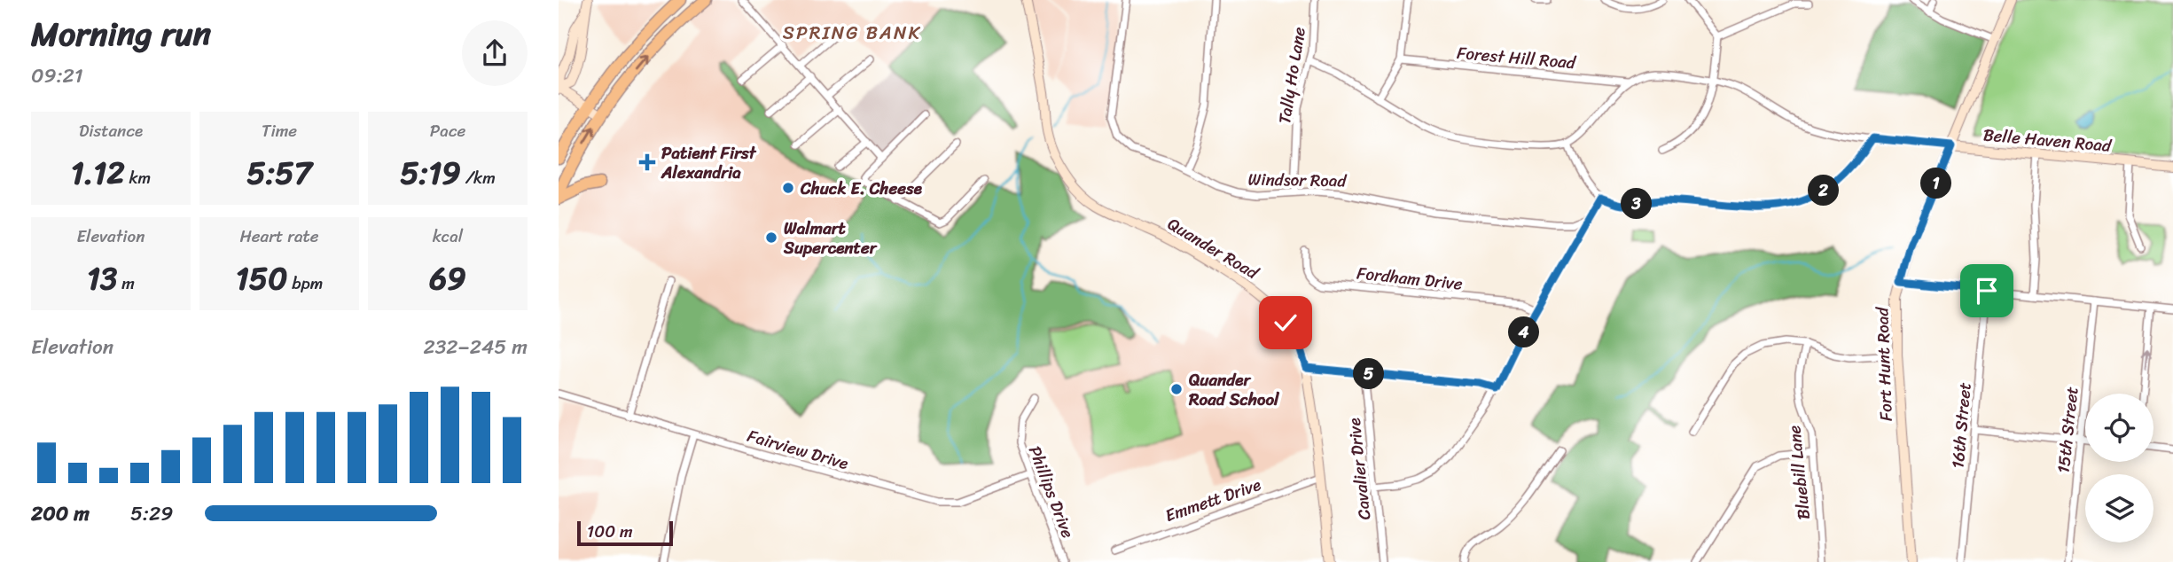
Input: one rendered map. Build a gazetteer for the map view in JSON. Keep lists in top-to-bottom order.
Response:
{
  "streets": {
    "street": [
      "Forest Hill Road",
      "Tally Ho Lane",
      "Belle Haven Road",
      "Windsor Road",
      "Quander Road",
      "Fordham Drive",
      "Fort Hunt Road",
      "16th Street",
      "15th Street",
      "Fairview Drive",
      "Cavalier Drive",
      "Bluebill Lane",
      "Phillips Drive",
      "Emmett Drive"
    ]
  },
  "crossings": [
    ["Forest Hill Road", "Belle Haven Road"],
    ["Tally Ho Lane", "Windsor Road"],
    ["Belle Haven Road", "Fort Hunt Road"],
    ["Quander Road", "Emmett Drive"],
    ["Fairview Drive", "Phillips Drive"]
  ],
  "districts": ["SPRING BANK"],
  "places": {
    "health": ["Patient First Alexandria"],
    "other": ["Chuck E. Cheese", "Walmart Supercenter", "Quander Road School"]
  },
  "scale_bar": "100 m",
  "page": {
    "heading": ["Morning run", "09:21"],
    "stats": [
      ["Distance", "1.12 km"],
      ["Time", "5:57"],
      ["Pace", "5:19 /km"],
      ["Elevation", "13 m"],
      ["Heart rate", "150 bpm"],
      ["kcal", "69"]
    ],
    "pins": [
      "1",
      "2",
      "3",
      "4",
      "5"
    ],
    "chart": ["Elevation", "232–245 m"],
    "list": [
      {
        "name": "200 m",
        "note": "5:29"
      }
    ],
    "scale": "100 m"
  }
}
